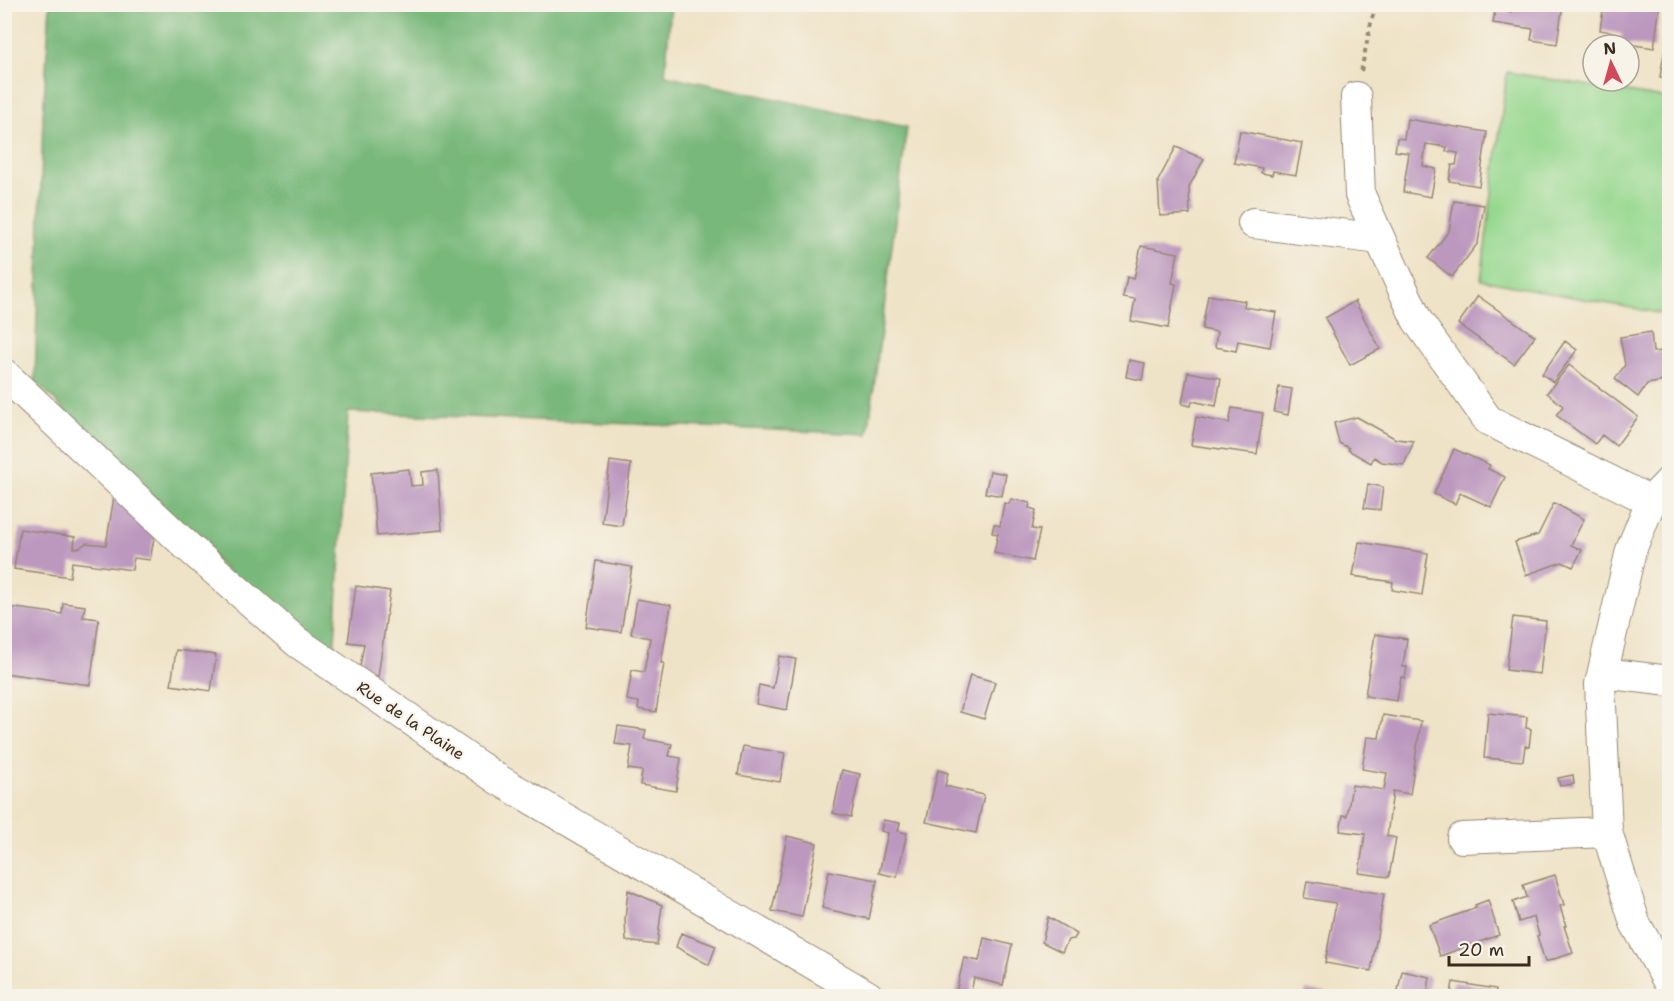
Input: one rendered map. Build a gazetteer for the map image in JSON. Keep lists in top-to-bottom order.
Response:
{
  "streets": {
    "street": ["Rue de la Plaine"]
  },
  "scale_bar": "20 m",
  "north": "top"
}
